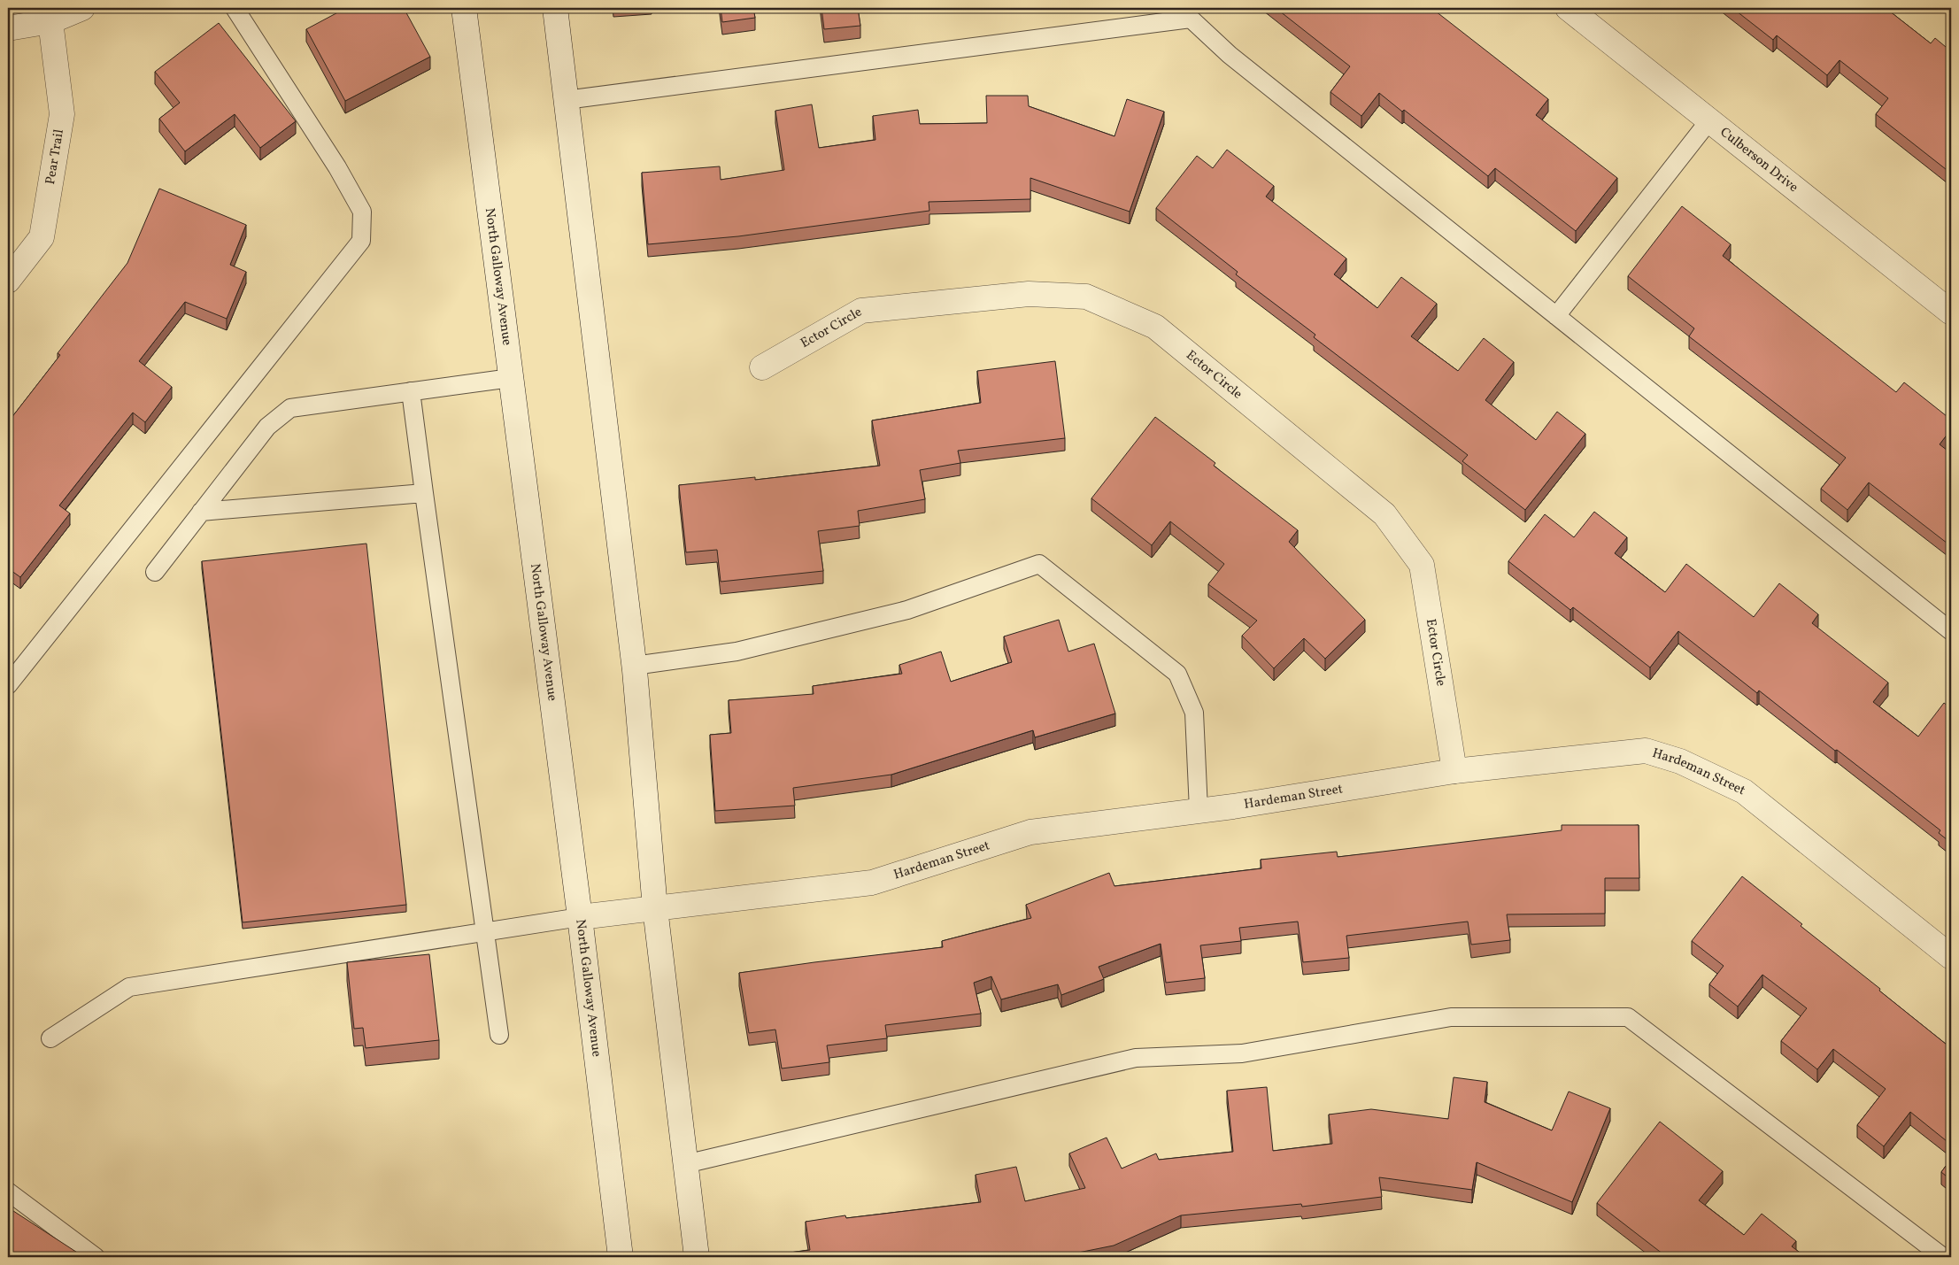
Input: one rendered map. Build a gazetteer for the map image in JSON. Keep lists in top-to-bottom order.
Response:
{
  "streets": {
    "street": [
      "Pear Trail",
      "Culberson Drive",
      "North Galloway Avenue",
      "Ector Circle",
      "Hardeman Street"
    ]
  },
  "crossings": [
    ["North Galloway Avenue", "Hardeman Street"],
    ["Ector Circle", "Hardeman Street"]
  ]
}
